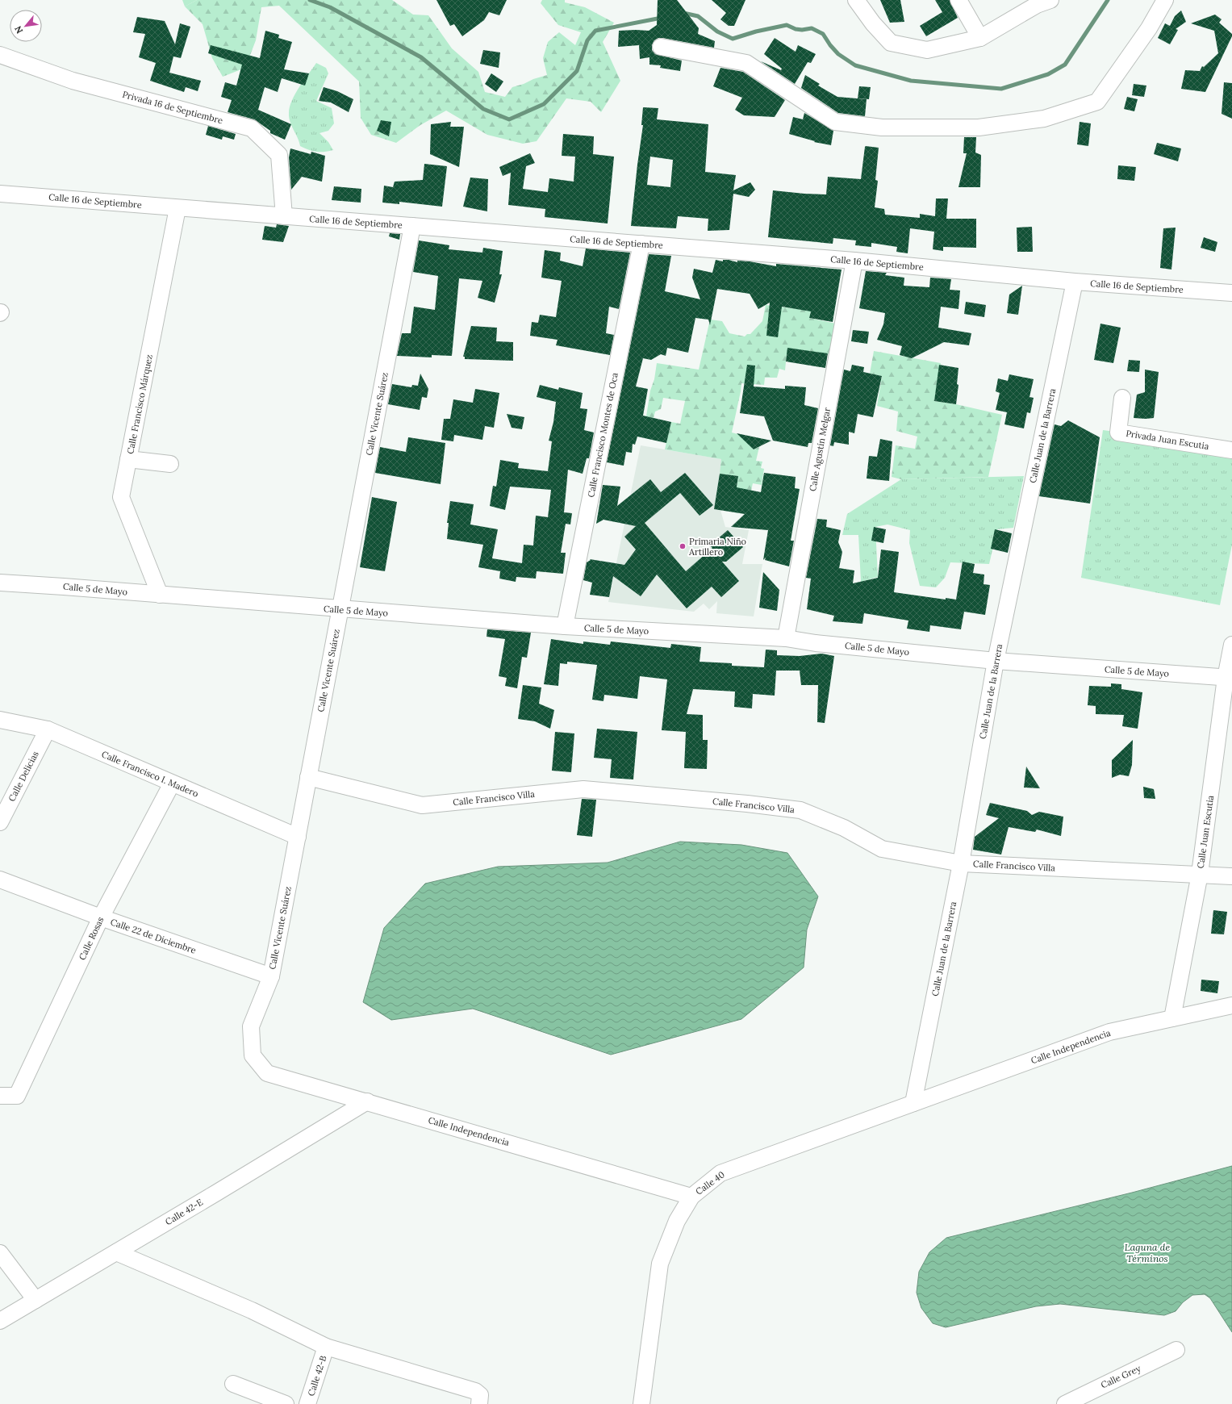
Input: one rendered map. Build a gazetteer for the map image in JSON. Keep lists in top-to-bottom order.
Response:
{
  "streets": {
    "street": [
      "Privada 16 de Septiembre",
      "Calle 16 de Septiembre",
      "Calle Francisco Márquez",
      "Calle Vicente Suárez",
      "Calle Francisco Montes de Oca",
      "Calle Juan de la Barrera",
      "Privada Juan Escutia",
      "Calle Agustín Melgar",
      "Calle 5 de Mayo",
      "Calle Francisco I. Madero",
      "Calle Delicias",
      "Calle Francisco Villa",
      "Calle Juan Escutia",
      "Calle 22 de Diciembre",
      "Calle Rosas",
      "Calle Independencia",
      "Calle 40",
      "Calle 42-E",
      "Calle 42-B",
      "Calle Grey"
    ]
  },
  "crossings": [
    ["Privada 16 de Septiembre", "Calle 16 de Septiembre"],
    ["Calle 16 de Septiembre", "Calle Francisco Márquez"],
    ["Calle 16 de Septiembre", "Calle Vicente Suárez"],
    ["Calle 16 de Septiembre", "Calle Francisco Montes de Oca"],
    ["Calle 16 de Septiembre", "Calle Juan de la Barrera"],
    ["Calle 16 de Septiembre", "Calle Agustín Melgar"],
    ["Calle Francisco Márquez", "Calle 5 de Mayo"],
    ["Calle Vicente Suárez", "Calle 5 de Mayo"],
    ["Calle Vicente Suárez", "Calle Francisco I. Madero"],
    ["Calle Vicente Suárez", "Calle Francisco Villa"],
    ["Calle Vicente Suárez", "Calle 22 de Diciembre"],
    ["Calle Vicente Suárez", "Calle Independencia"],
    ["Calle Francisco Montes de Oca", "Calle 5 de Mayo"],
    ["Calle Juan de la Barrera", "Calle 5 de Mayo"],
    ["Calle Juan de la Barrera", "Calle Francisco Villa"],
    ["Calle Juan de la Barrera", "Calle Independencia"],
    ["Calle Juan de la Barrera", "Calle 40"],
    ["Calle Agustín Melgar", "Calle 5 de Mayo"],
    ["Calle 5 de Mayo", "Calle Juan Escutia"],
    ["Calle Francisco I. Madero", "Calle Delicias"],
    ["Calle Francisco I. Madero", "Calle Rosas"],
    ["Calle Francisco Villa", "Calle Juan Escutia"],
    ["Calle Juan Escutia", "Calle Independencia"],
    ["Calle 22 de Diciembre", "Calle Rosas"],
    ["Calle Independencia", "Calle 40"],
    ["Calle Independencia", "Calle 42-E"]
  ],
  "water": ["Laguna de Términos"],
  "places": ["Primaria Niño Artillero"],
  "north": "bottom left"
}
